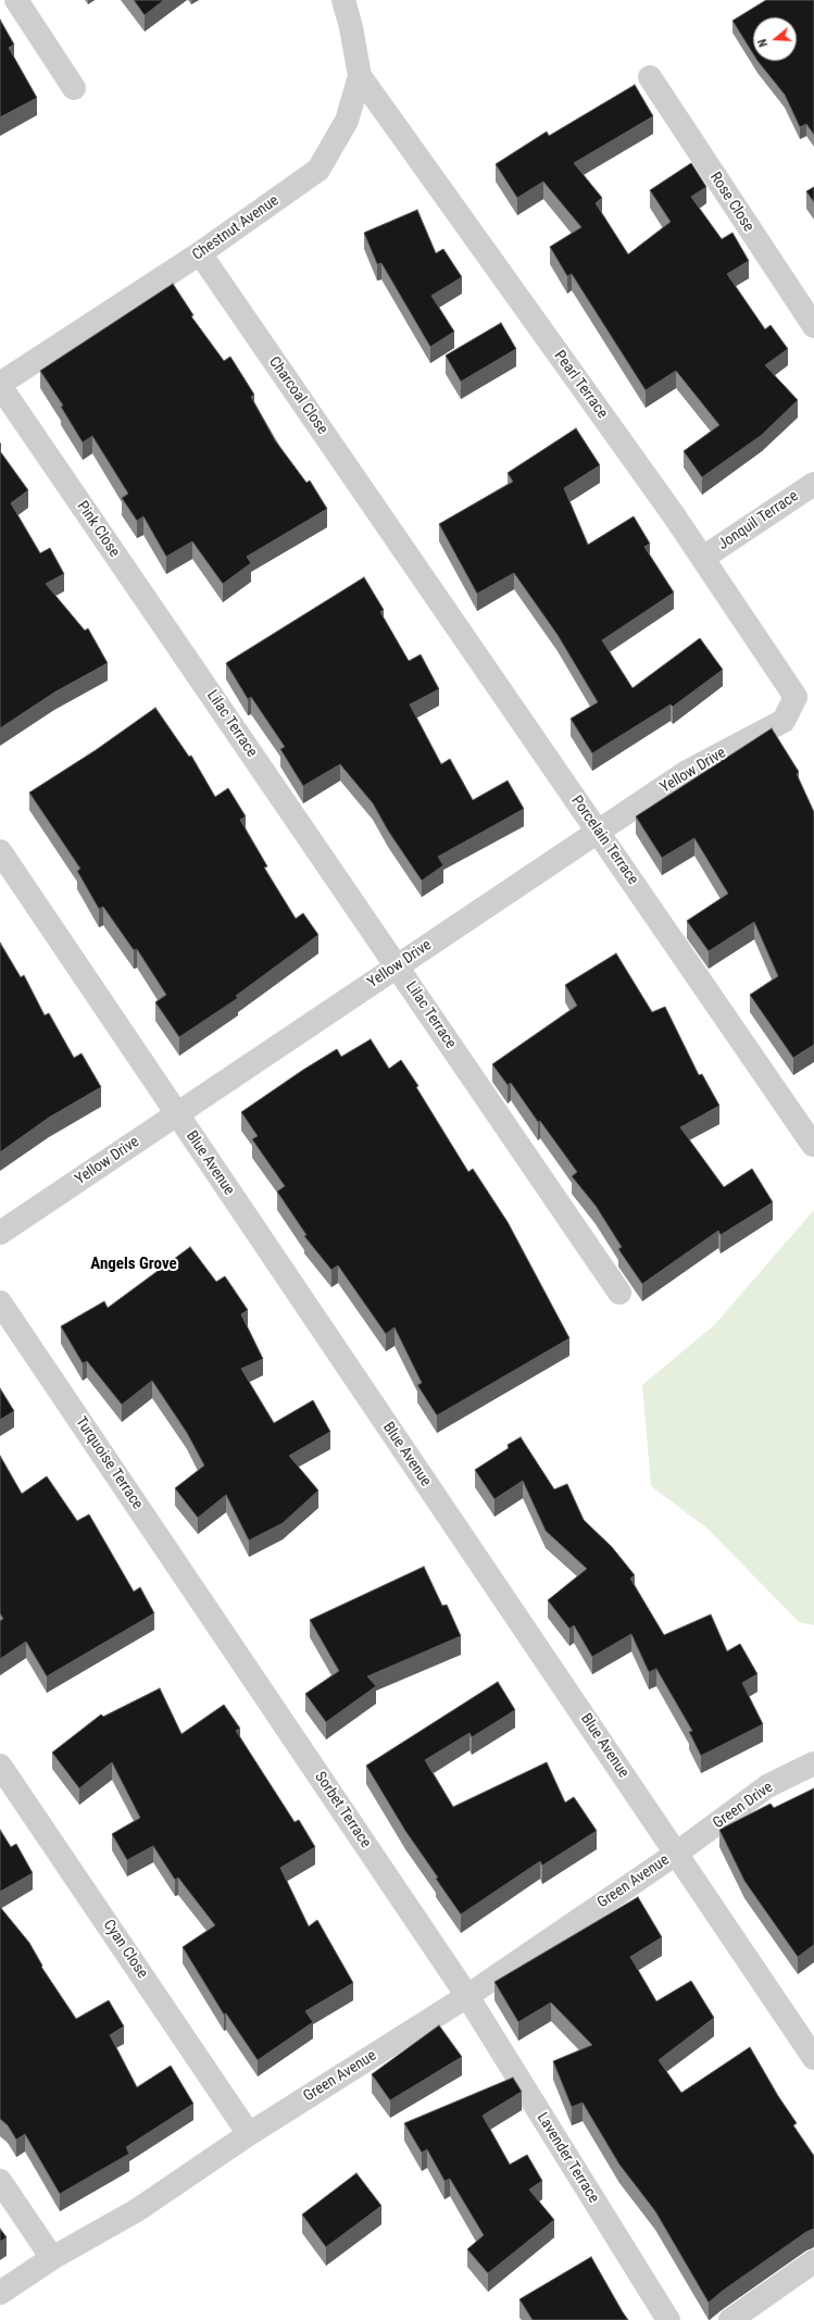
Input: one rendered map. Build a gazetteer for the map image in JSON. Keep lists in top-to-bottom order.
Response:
{
  "streets": {
    "street": [
      "Rose Close",
      "Chestnut Avenue",
      "Pearl Terrace",
      "Charcoal Close",
      "Jonquil Terrace",
      "Pink Close",
      "Lilac Terrace",
      "Yellow Drive",
      "Porcelain Terrace",
      "Blue Avenue",
      "Turquoise Terrace",
      "Green Drive",
      "Sorbet Terrace",
      "Green Avenue",
      "Cyan Close",
      "Lavender Terrace"
    ]
  },
  "crossings": [
    ["Chestnut Avenue", "Pearl Terrace"],
    ["Chestnut Avenue", "Charcoal Close"],
    ["Chestnut Avenue", "Pink Close"],
    ["Pearl Terrace", "Jonquil Terrace"],
    ["Pearl Terrace", "Yellow Drive"],
    ["Charcoal Close", "Porcelain Terrace"],
    ["Pink Close", "Lilac Terrace"],
    ["Lilac Terrace", "Yellow Drive"],
    ["Yellow Drive", "Porcelain Terrace"],
    ["Yellow Drive", "Blue Avenue"],
    ["Blue Avenue", "Green Drive"],
    ["Blue Avenue", "Green Avenue"],
    ["Turquoise Terrace", "Sorbet Terrace"],
    ["Green Drive", "Green Avenue"],
    ["Sorbet Terrace", "Green Avenue"],
    ["Sorbet Terrace", "Lavender Terrace"],
    ["Green Avenue", "Cyan Close"],
    ["Green Avenue", "Lavender Terrace"]
  ],
  "districts": ["Angels Grove"],
  "north": "left"
}
